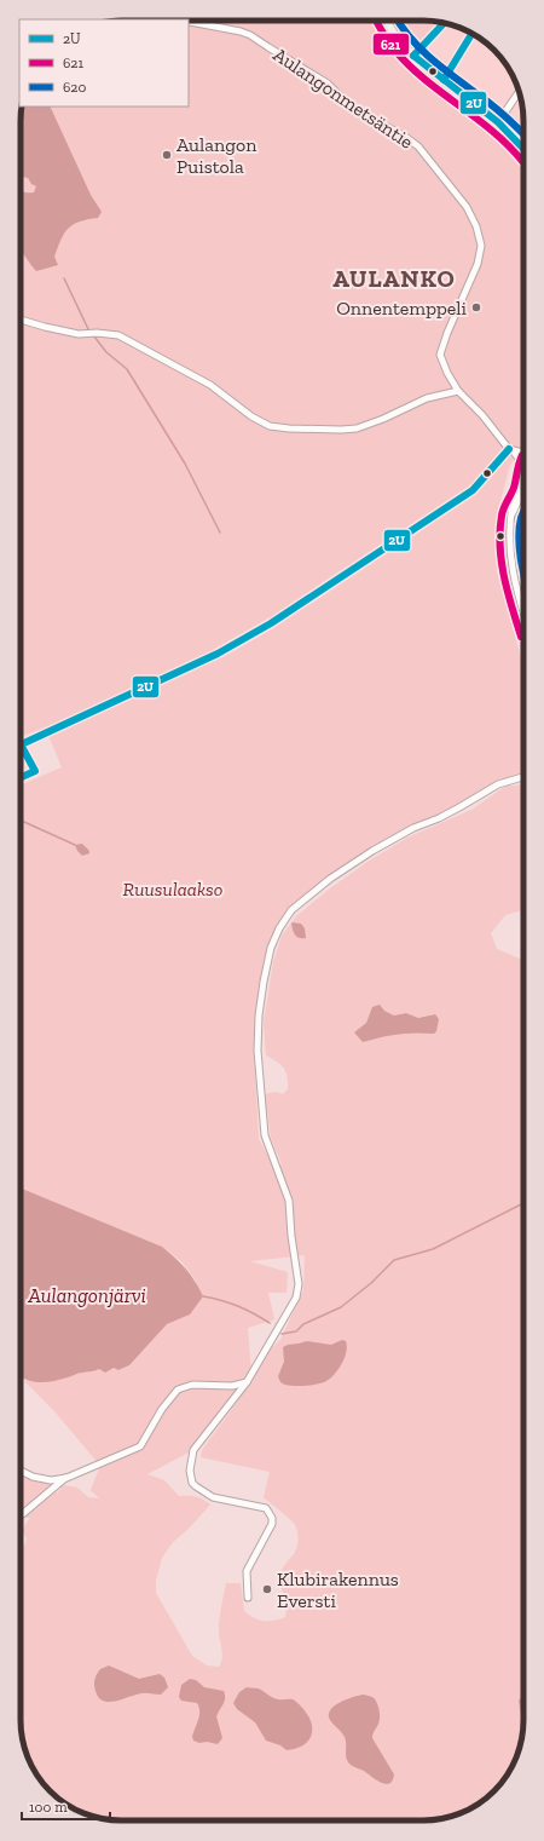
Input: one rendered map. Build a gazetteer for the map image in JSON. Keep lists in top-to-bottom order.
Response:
{
  "streets": {
    "street": ["Aulangonmetsäntie"]
  },
  "districts": ["AULANKO"],
  "water": ["Aulangonjärvi"],
  "parks": ["Ruusulaakso"],
  "places": ["Aulangon Puistola", "Onnentemppeli", "Klubirakennus Eversti"],
  "lines": ["transit line 621", "transit line 620", "transit line 2U"],
  "legend": ["2U", "621", "620"],
  "scale_bar": "100 m"
}
